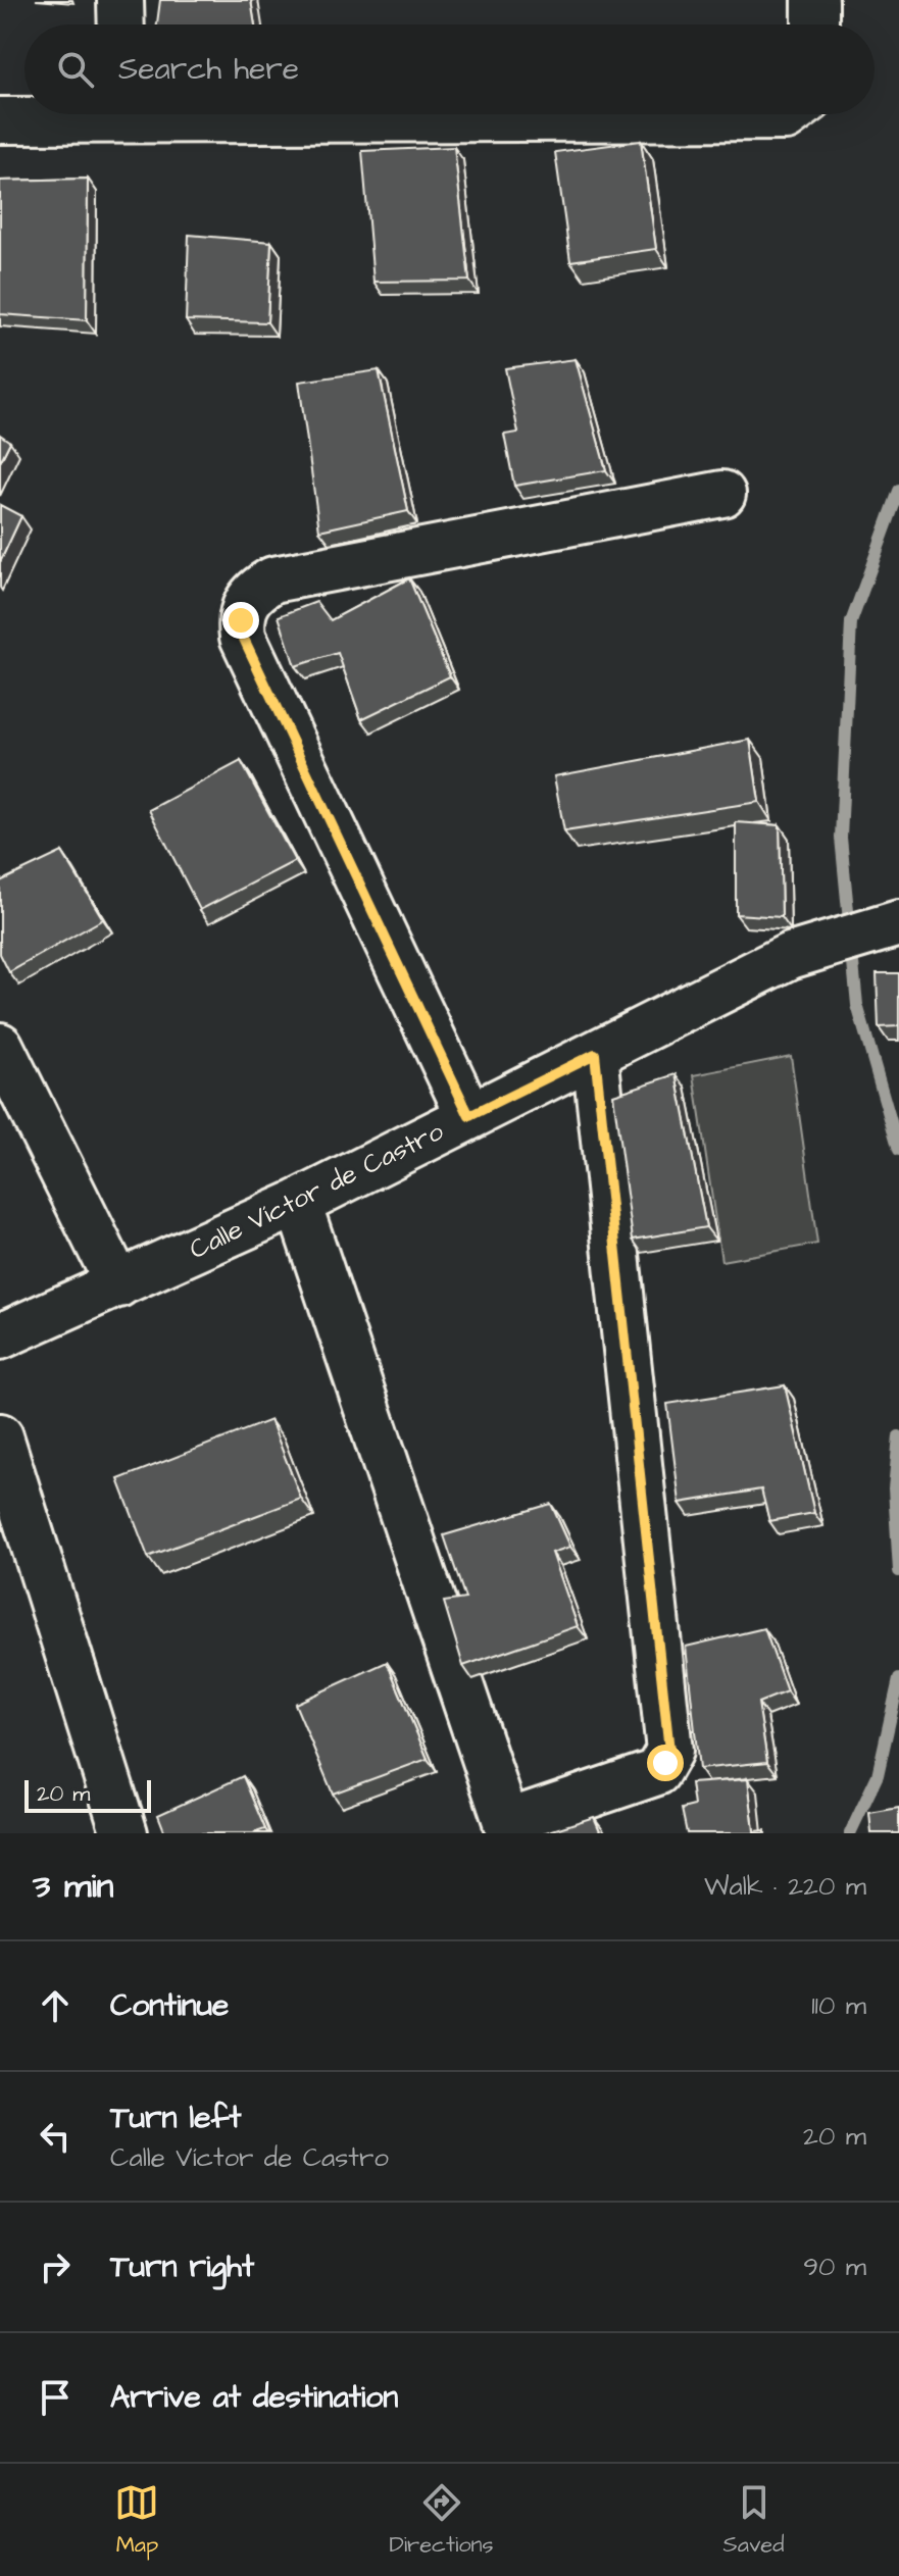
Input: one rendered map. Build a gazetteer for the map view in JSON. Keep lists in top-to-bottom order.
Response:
{
  "streets": {
    "street": ["Calle Víctor de Castro"]
  },
  "scale_bar": "20 m",
  "page": {
    "search": "Search here",
    "scale": "20 m",
    "heading": ["3 min", "Walk · 220 m"],
    "list": [
      ["Continue", "110 m"],
      ["Turn left", "Calle Víctor de Castro", "20 m"],
      ["Turn right", "90 m"],
      "Arrive at destination"
    ],
    "nav": ["Map", "Directions", "Saved"]
  }
}
